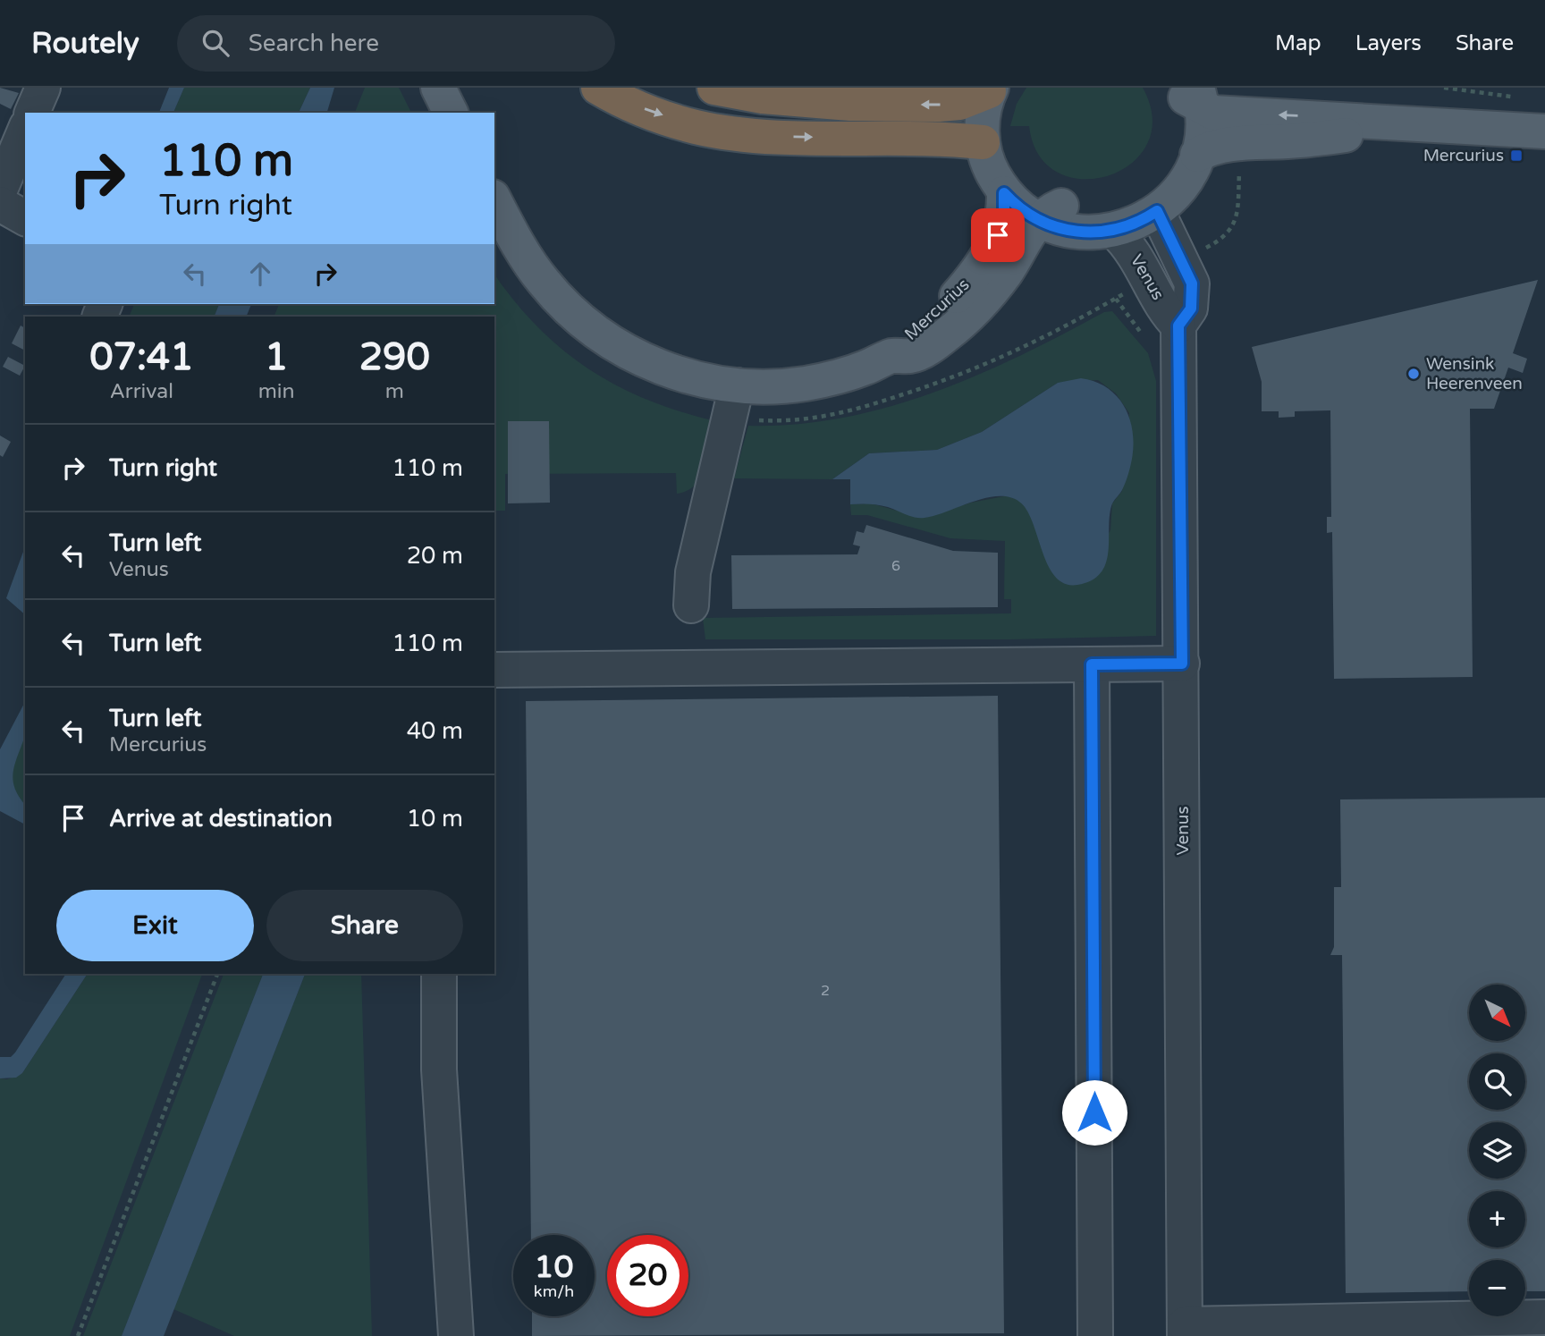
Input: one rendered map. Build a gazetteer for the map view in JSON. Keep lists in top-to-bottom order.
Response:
{
  "streets": {
    "main road": ["Mercurius"],
    "street": ["Venus"]
  },
  "places": {
    "transit": ["Mercurius"],
    "other": ["Wensink Heerenveen"]
  },
  "house_numbers": ["6", "2"],
  "north": "bottom right",
  "page": {
    "header": "Routely",
    "search": "Search here",
    "nav": ["Map", "Layers", "Share"],
    "turn": ["110 m", "Turn right"],
    "eta": [
      "07:41",
      "Arrival",
      "1",
      "min",
      "290",
      "m"
    ],
    "list": [
      {
        "name": "Turn right",
        "value": "110 m"
      },
      {
        "name": "Turn left",
        "note": "Venus",
        "value": "20 m"
      },
      {
        "name": "Turn left",
        "value": "110 m"
      },
      {
        "name": "Turn left",
        "note": "Mercurius",
        "value": "40 m"
      },
      {
        "name": "Arrive at destination",
        "value": "10 m"
      }
    ],
    "buttons": ["Exit", "Share"],
    "map_buttons": ["+", "−"],
    "speed": "10 km/h",
    "limit": "20"
  }
}
